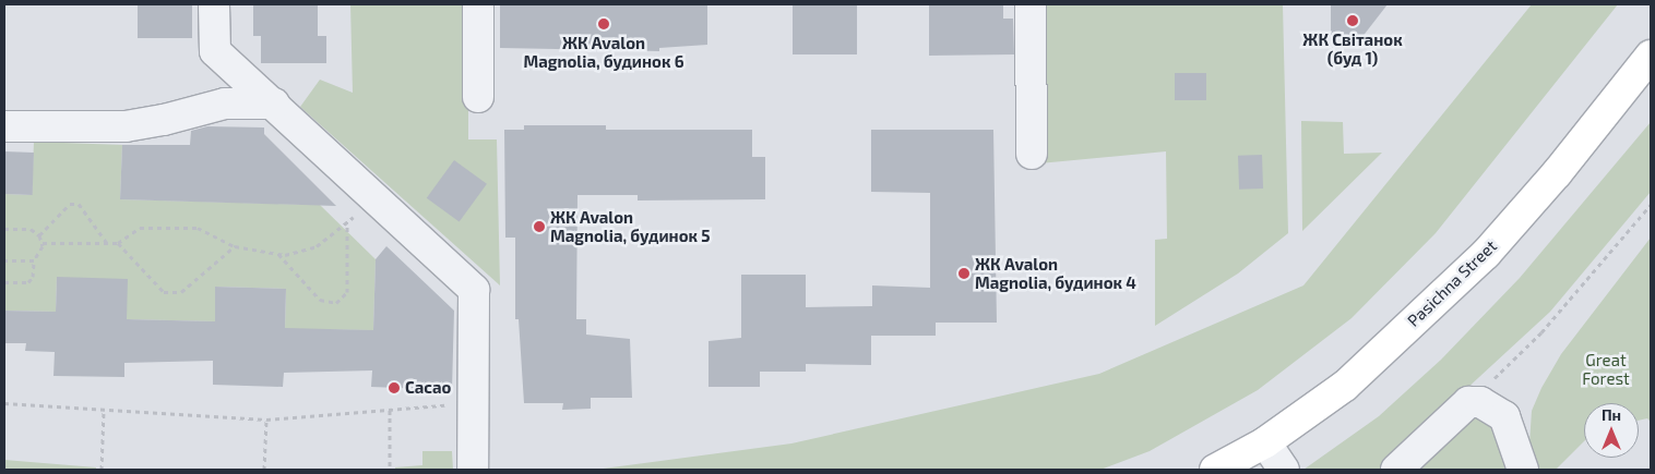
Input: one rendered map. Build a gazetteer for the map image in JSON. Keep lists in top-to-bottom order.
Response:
{
  "streets": {
    "main road": ["Pasichna Street"]
  },
  "parks": ["Great Forest"],
  "places": [
    "ЖК Світанок (буд 1)",
    "ЖК Avalon Magnolia, будинок 6",
    "ЖК Avalon Magnolia, будинок 5",
    "ЖК Avalon Magnolia, будинок 4",
    "Cacao"
  ],
  "north": "top"
}
